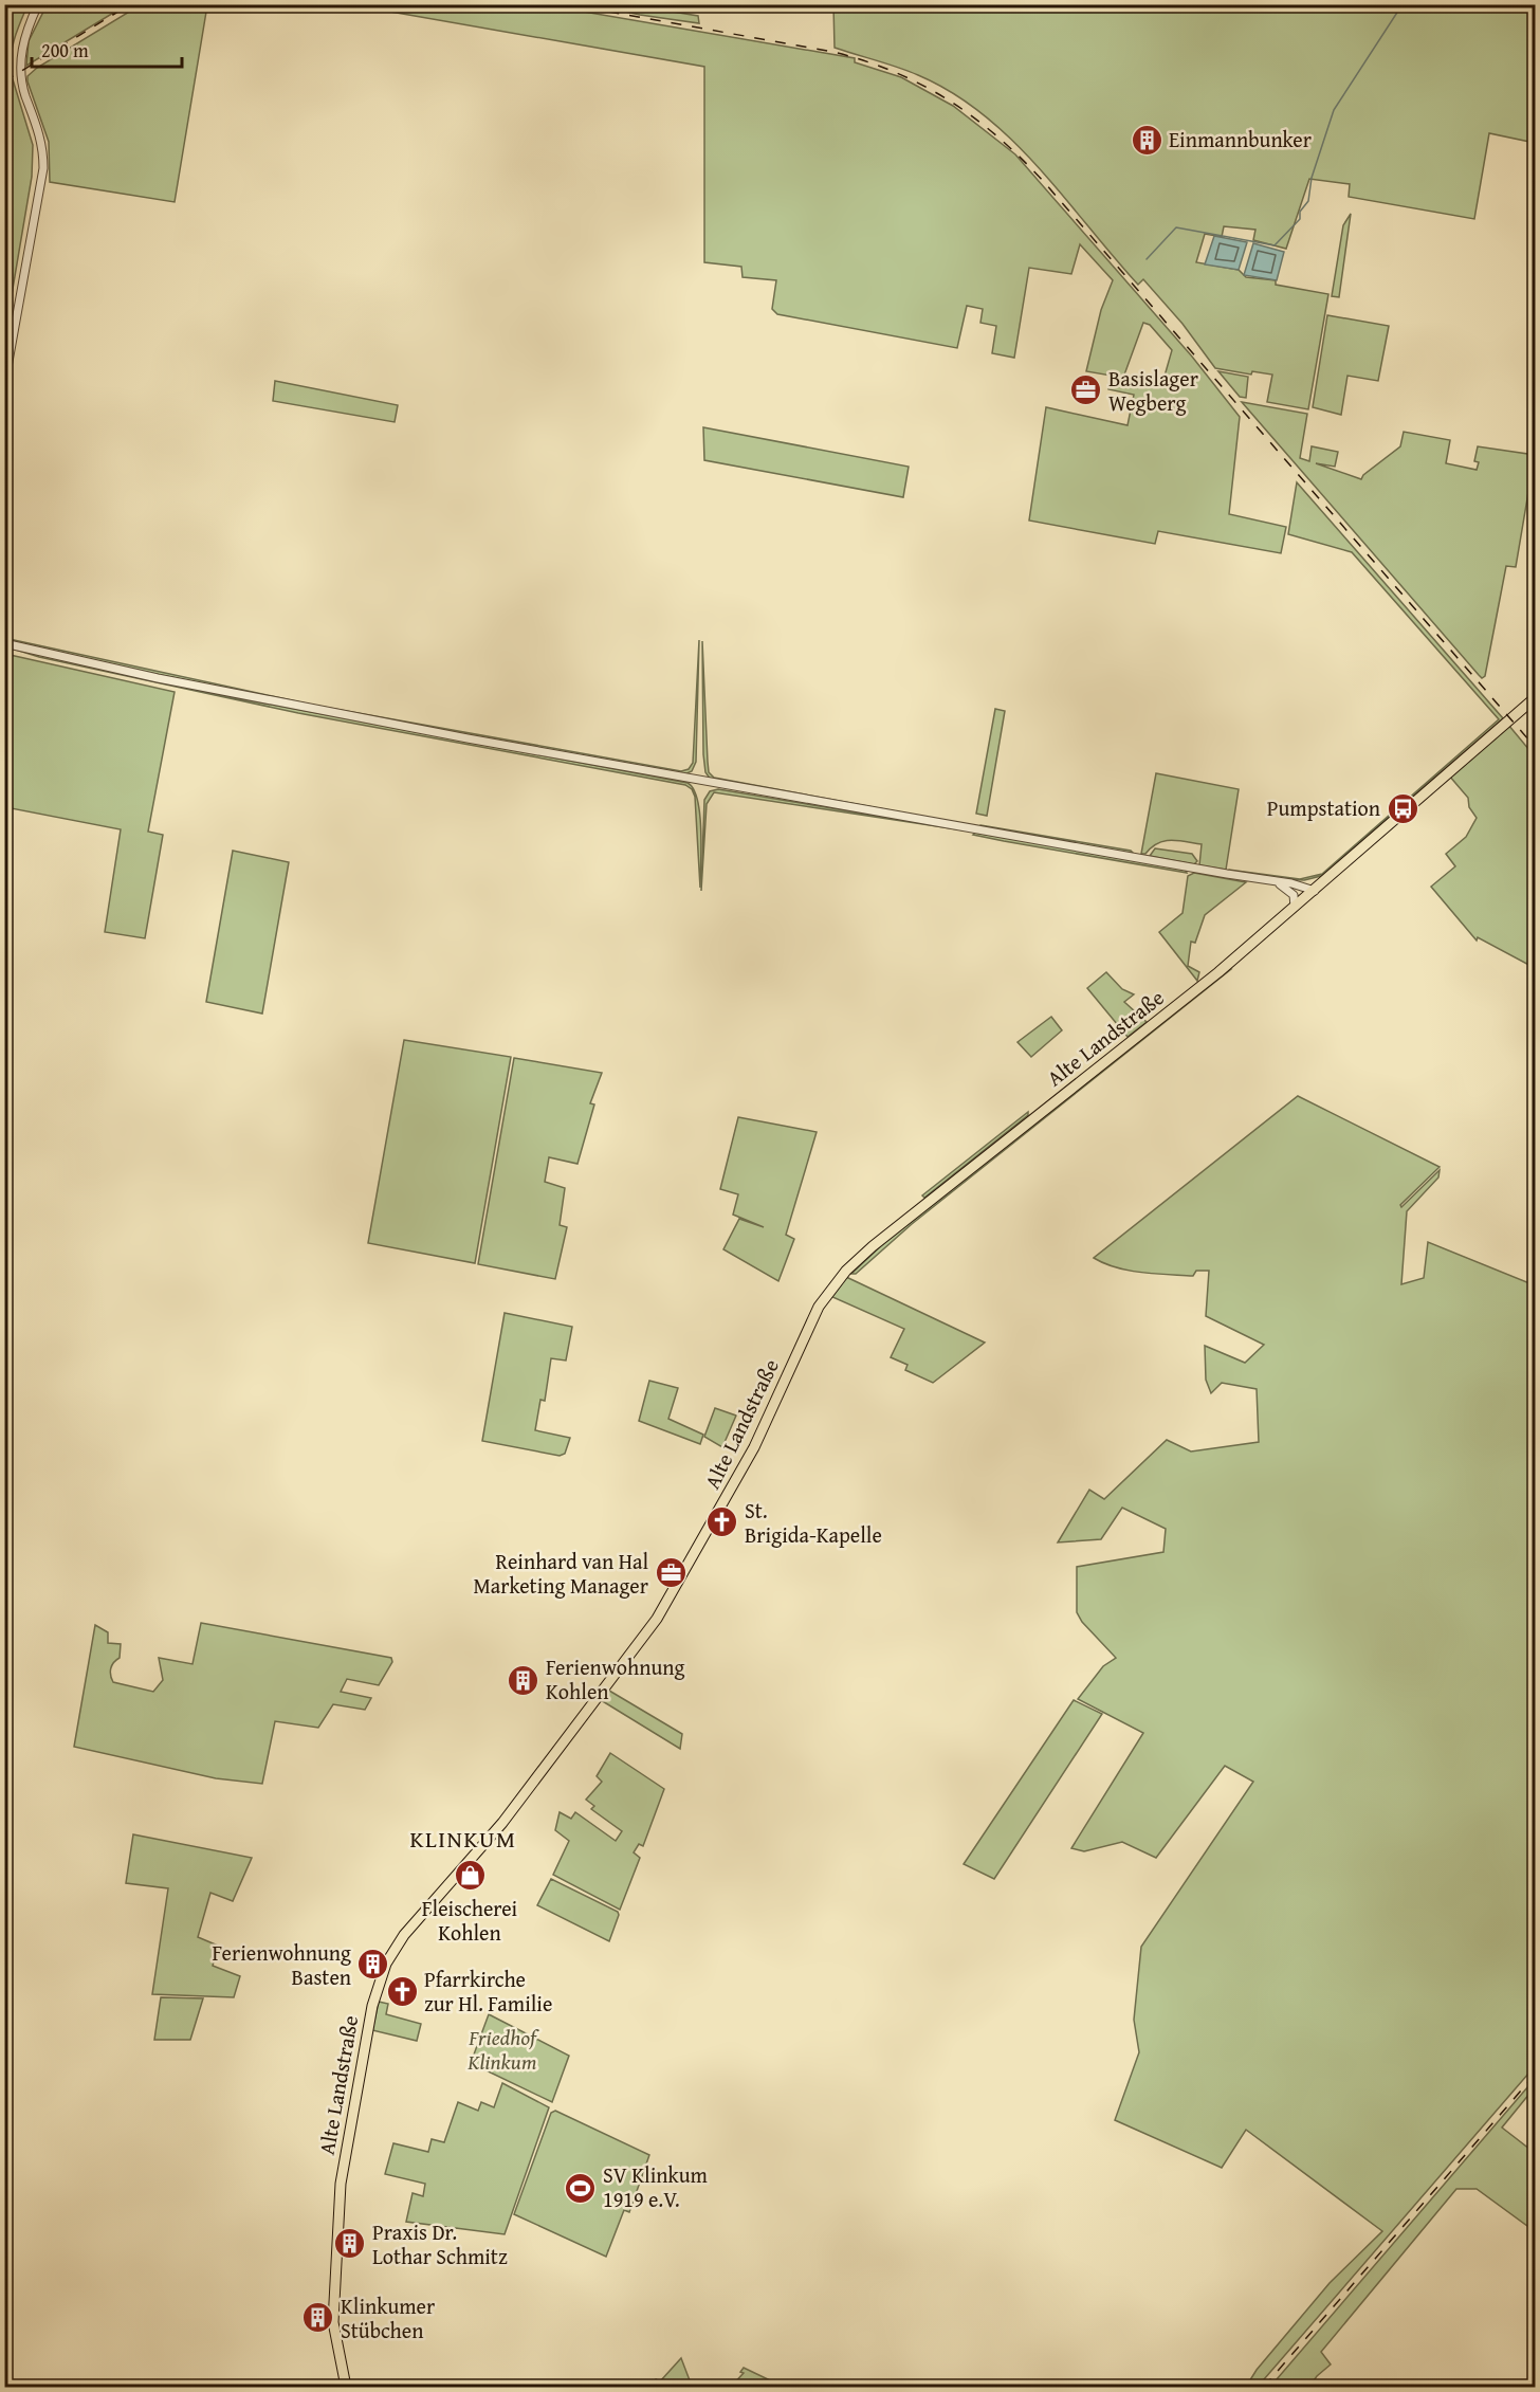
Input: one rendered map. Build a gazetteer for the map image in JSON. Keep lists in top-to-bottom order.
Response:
{
  "streets": {
    "main road": ["Alte Landstraße"]
  },
  "districts": ["KLINKUM"],
  "parks": ["Friedhof Klinkum"],
  "places": {
    "building": [
      "Einmannbunker",
      "Ferienwohnung Kohlen",
      "Ferienwohnung Basten",
      "Praxis Dr. Lothar Schmitz",
      "Klinkumer Stübchen"
    ],
    "office": ["Basislager Wegberg", "Reinhard van Hal Marketing Manager"],
    "bus stop": ["Pumpstation"],
    "church": ["St. Brigida-Kapelle", "Pfarrkirche zur Hl. Familie"],
    "shop": ["Fleischerei Kohlen"],
    "sports": ["SV Klinkum 1919 e.V."]
  },
  "scale_bar": "200 m"
}
